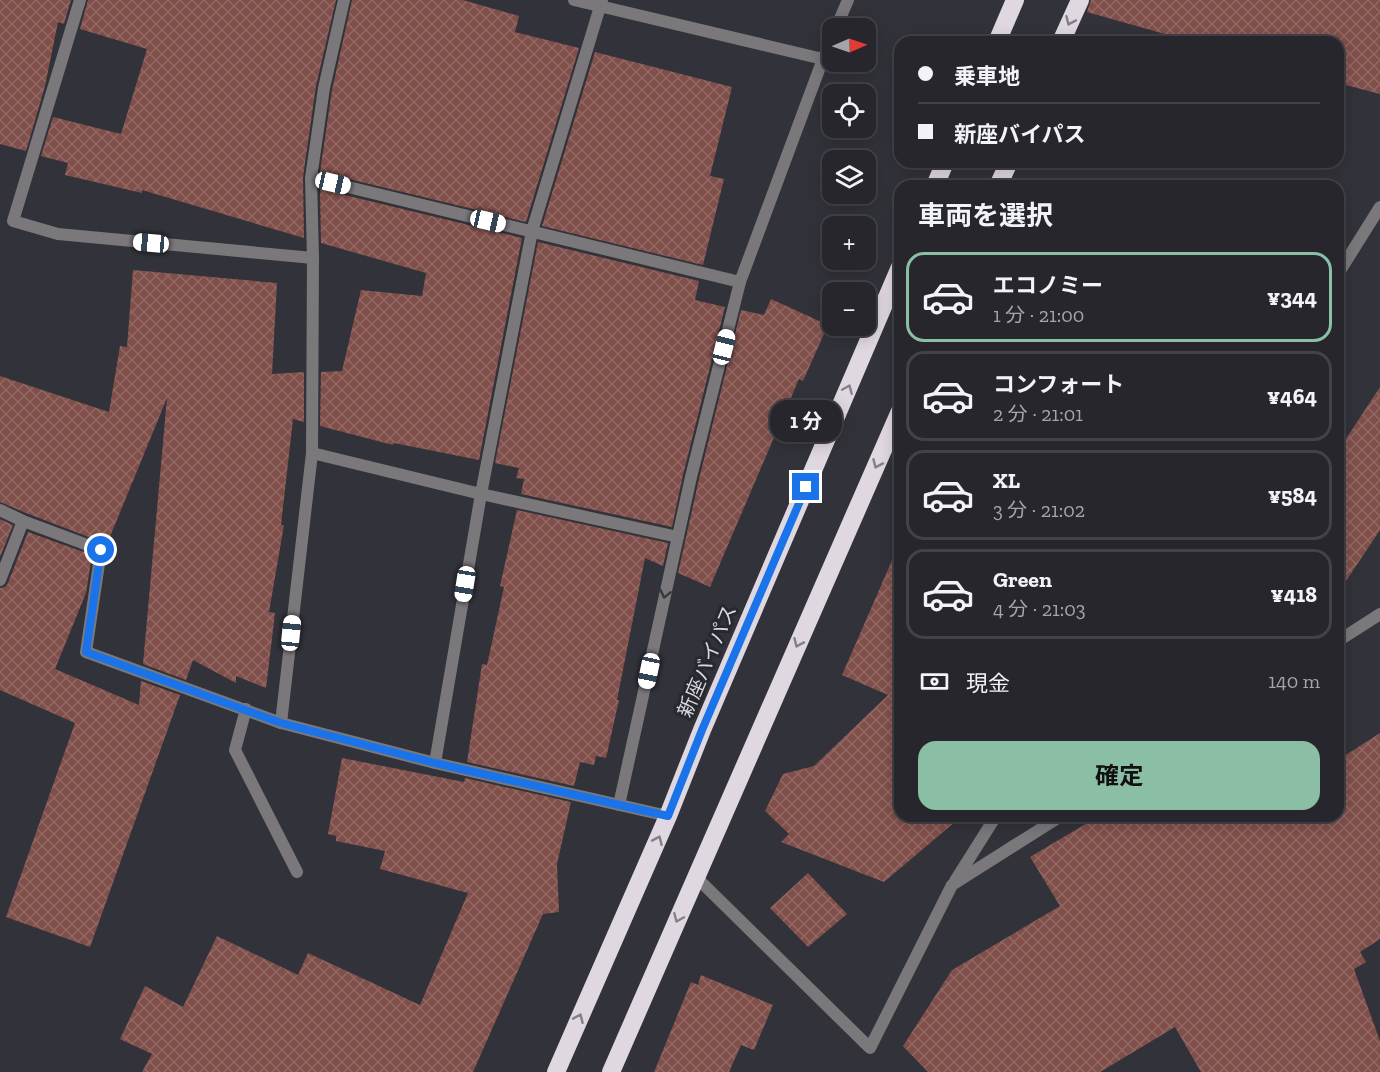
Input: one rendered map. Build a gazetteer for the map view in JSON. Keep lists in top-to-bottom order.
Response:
{
  "streets": {
    "highway": ["新座バイパス"]
  },
  "north": "right",
  "page": {
    "map_buttons": ["+", "−"],
    "banner": ["乗車地", "新座バイパス"],
    "heading": "車両を選択",
    "list": [
      {
        "name": "エコノミー",
        "note": "1 分 · 21:00",
        "value": "¥344"
      },
      {
        "name": "コンフォート",
        "note": "2 分 · 21:01",
        "value": "¥464"
      },
      {
        "name": "XL",
        "note": "3 分 · 21:02",
        "value": "¥584"
      },
      {
        "name": "Green",
        "note": "4 分 · 21:03",
        "value": "¥418"
      }
    ],
    "bubble": "1 分",
    "pay": ["現金", "140 m"],
    "buttons": "確定"
  }
}
